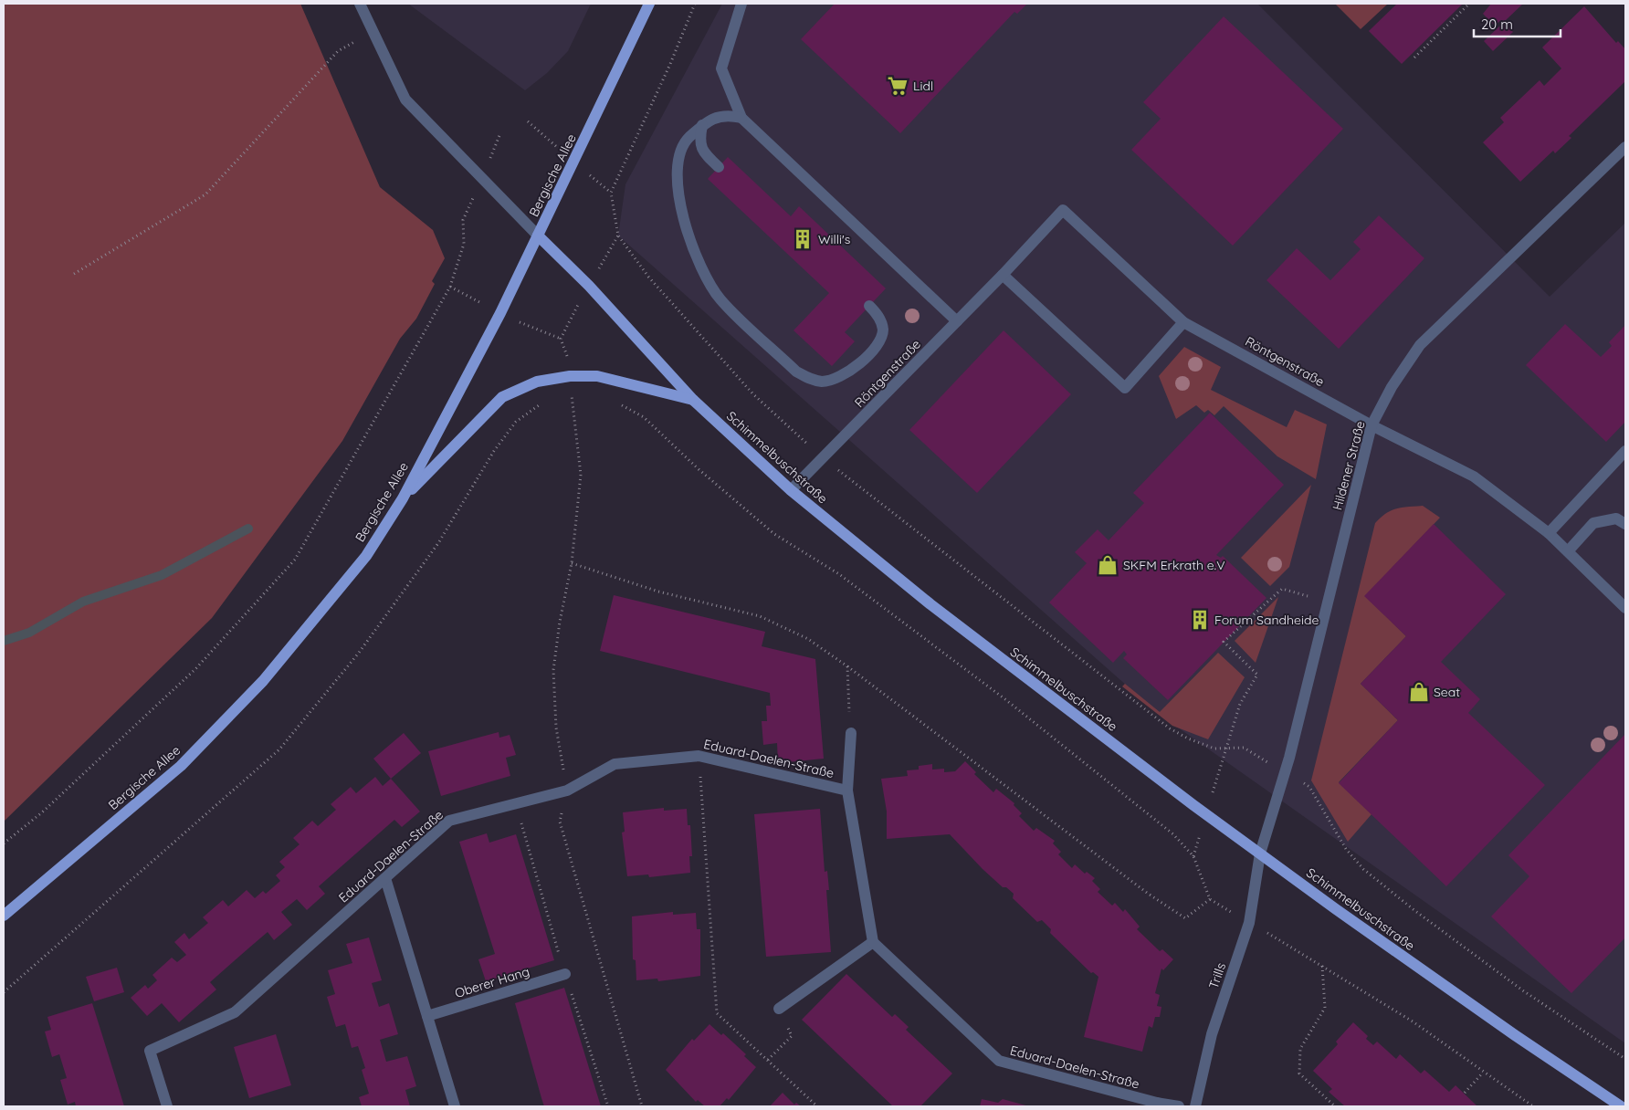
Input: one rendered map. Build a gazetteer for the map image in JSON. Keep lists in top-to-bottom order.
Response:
{
  "streets": {
    "main road": ["Bergische Allee", "Schimmelbuschstraße"],
    "street": [
      "Röntgenstraße",
      "Hildener Straße",
      "Eduard-Daelen-Straße",
      "Trills",
      "Oberer Hang"
    ]
  },
  "crossings": [
    ["Bergische Allee", "Schimmelbuschstraße"],
    ["Röntgenstraße", "Schimmelbuschstraße"],
    ["Röntgenstraße", "Hildener Straße"],
    ["Schimmelbuschstraße", "Hildener Straße"],
    ["Schimmelbuschstraße", "Trills"],
    ["Hildener Straße", "Trills"]
  ],
  "places": {
    "supermarket": ["Lidl"],
    "building": ["Willi's", "Forum Sandheide"],
    "shop": ["SKFM Erkrath e.V", "Seat"]
  },
  "scale_bar": "20 m"
}
